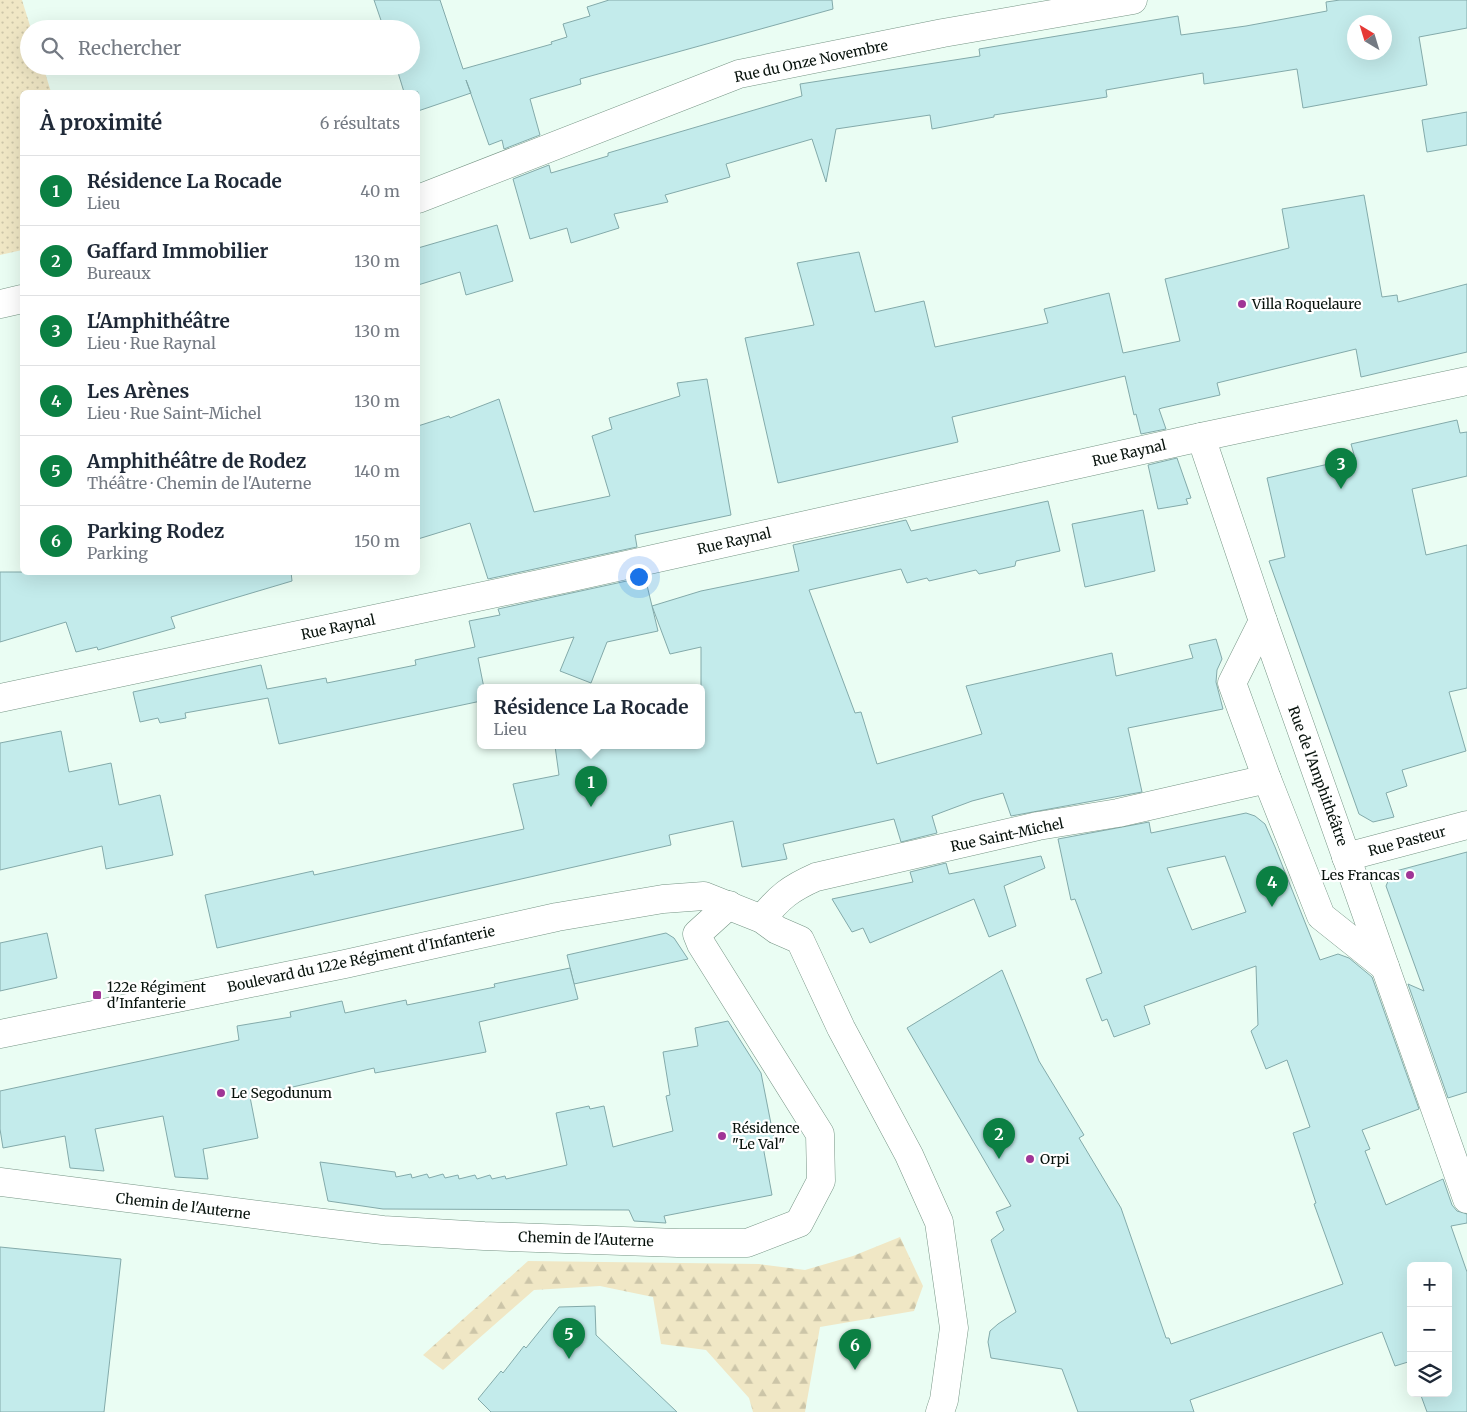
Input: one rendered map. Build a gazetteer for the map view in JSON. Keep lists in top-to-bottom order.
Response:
{
  "streets": {
    "street": [
      "Rue du Onze Novembre",
      "Rue Raynal",
      "Rue de l'Amphithéâtre",
      "Rue Saint-Michel",
      "Rue Pasteur",
      "Boulevard du 122e Régiment d'Infanterie",
      "Chemin de l'Auterne"
    ]
  },
  "crossings": [
    ["Rue Raynal", "Rue de l'Amphithéâtre"],
    ["Rue de l'Amphithéâtre", "Rue Pasteur"],
    ["Rue Saint-Michel", "Boulevard du 122e Régiment d'Infanterie"],
    ["Boulevard du 122e Régiment d'Infanterie", "Chemin de l'Auterne"]
  ],
  "places": {
    "other": [
      "Villa Roquelaure",
      "Les Francas",
      "Le Segodunum",
      "Résidence \"Le Val\"",
      "Orpi"
    ],
    "transit": ["122e Régiment d'Infanterie"]
  },
  "north": "top left",
  "page": {
    "search": "Rechercher",
    "heading": ["À proximité", "6 résultats"],
    "list": [
      {
        "mark": "1",
        "name": "Résidence La Rocade",
        "note": "Lieu",
        "value": "40 m"
      },
      {
        "mark": "2",
        "name": "Gaffard Immobilier",
        "note": "Bureaux",
        "value": "130 m"
      },
      {
        "mark": "3",
        "name": "L'Amphithéâtre",
        "note": "Lieu · Rue Raynal",
        "value": "130 m"
      },
      {
        "mark": "4",
        "name": "Les Arènes",
        "note": "Lieu · Rue Saint-Michel",
        "value": "130 m"
      },
      {
        "mark": "5",
        "name": "Amphithéâtre de Rodez",
        "note": "Théâtre · Chemin de l'Auterne",
        "value": "140 m"
      },
      {
        "mark": "6",
        "name": "Parking Rodez",
        "note": "Parking",
        "value": "150 m"
      }
    ],
    "pins": [
      "3",
      "1",
      "4",
      "2",
      "5",
      "6"
    ],
    "popup": ["Résidence La Rocade", "Lieu"],
    "map_buttons": ["+", "−"]
  }
}
